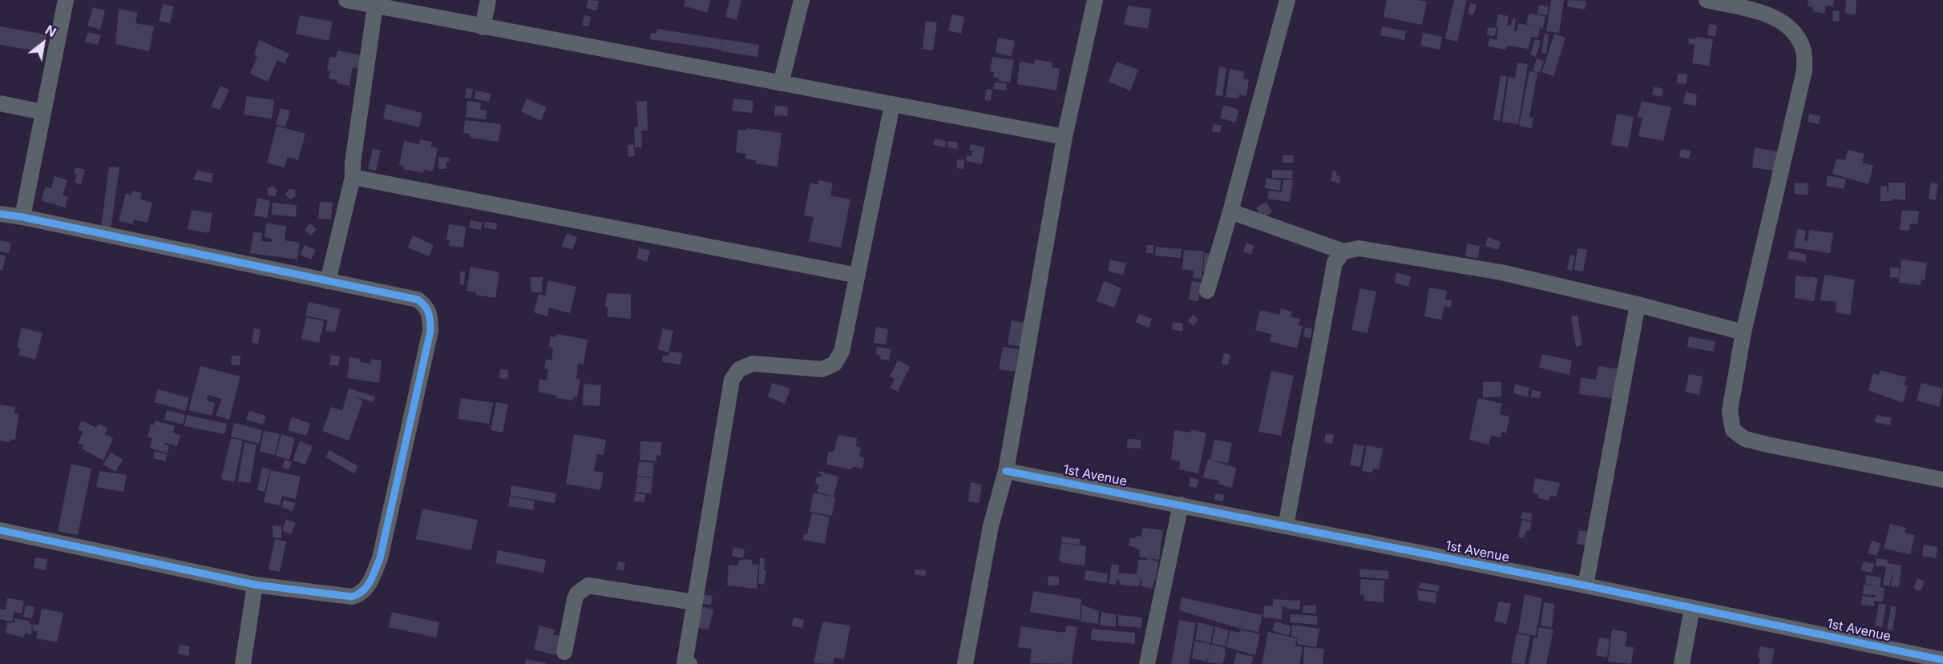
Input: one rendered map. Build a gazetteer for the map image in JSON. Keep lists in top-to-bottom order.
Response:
{
  "streets": {
    "street": ["1st Avenue"]
  },
  "north": "top right"
}
